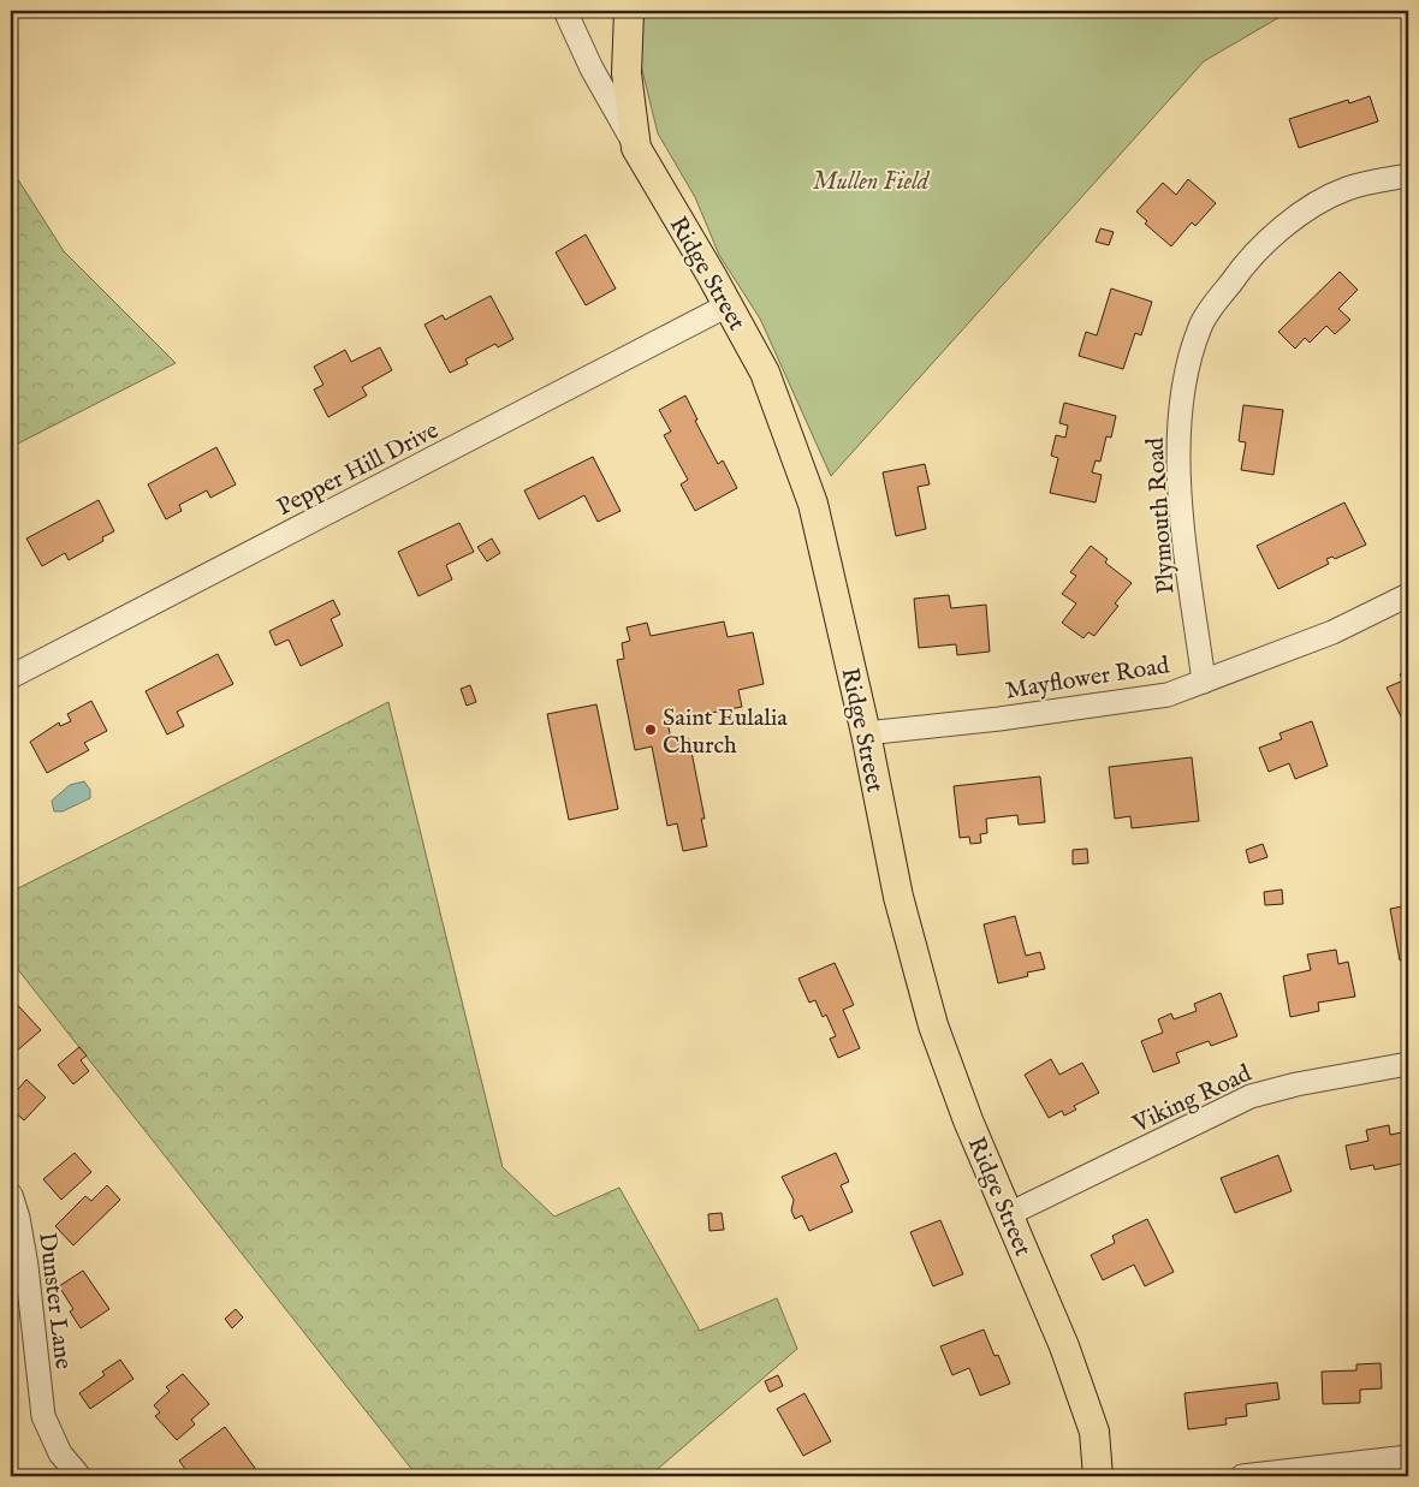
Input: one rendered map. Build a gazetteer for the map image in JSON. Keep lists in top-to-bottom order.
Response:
{
  "streets": {
    "main road": ["Ridge Street"],
    "street": [
      "Pepper Hill Drive",
      "Plymouth Road",
      "Mayflower Road",
      "Viking Road",
      "Dunster Lane"
    ]
  },
  "crossings": [
    ["Ridge Street", "Pepper Hill Drive"],
    ["Ridge Street", "Mayflower Road"],
    ["Ridge Street", "Viking Road"],
    ["Plymouth Road", "Mayflower Road"]
  ],
  "parks": ["Mullen Field"],
  "places": ["Saint Eulalia Church"]
}
